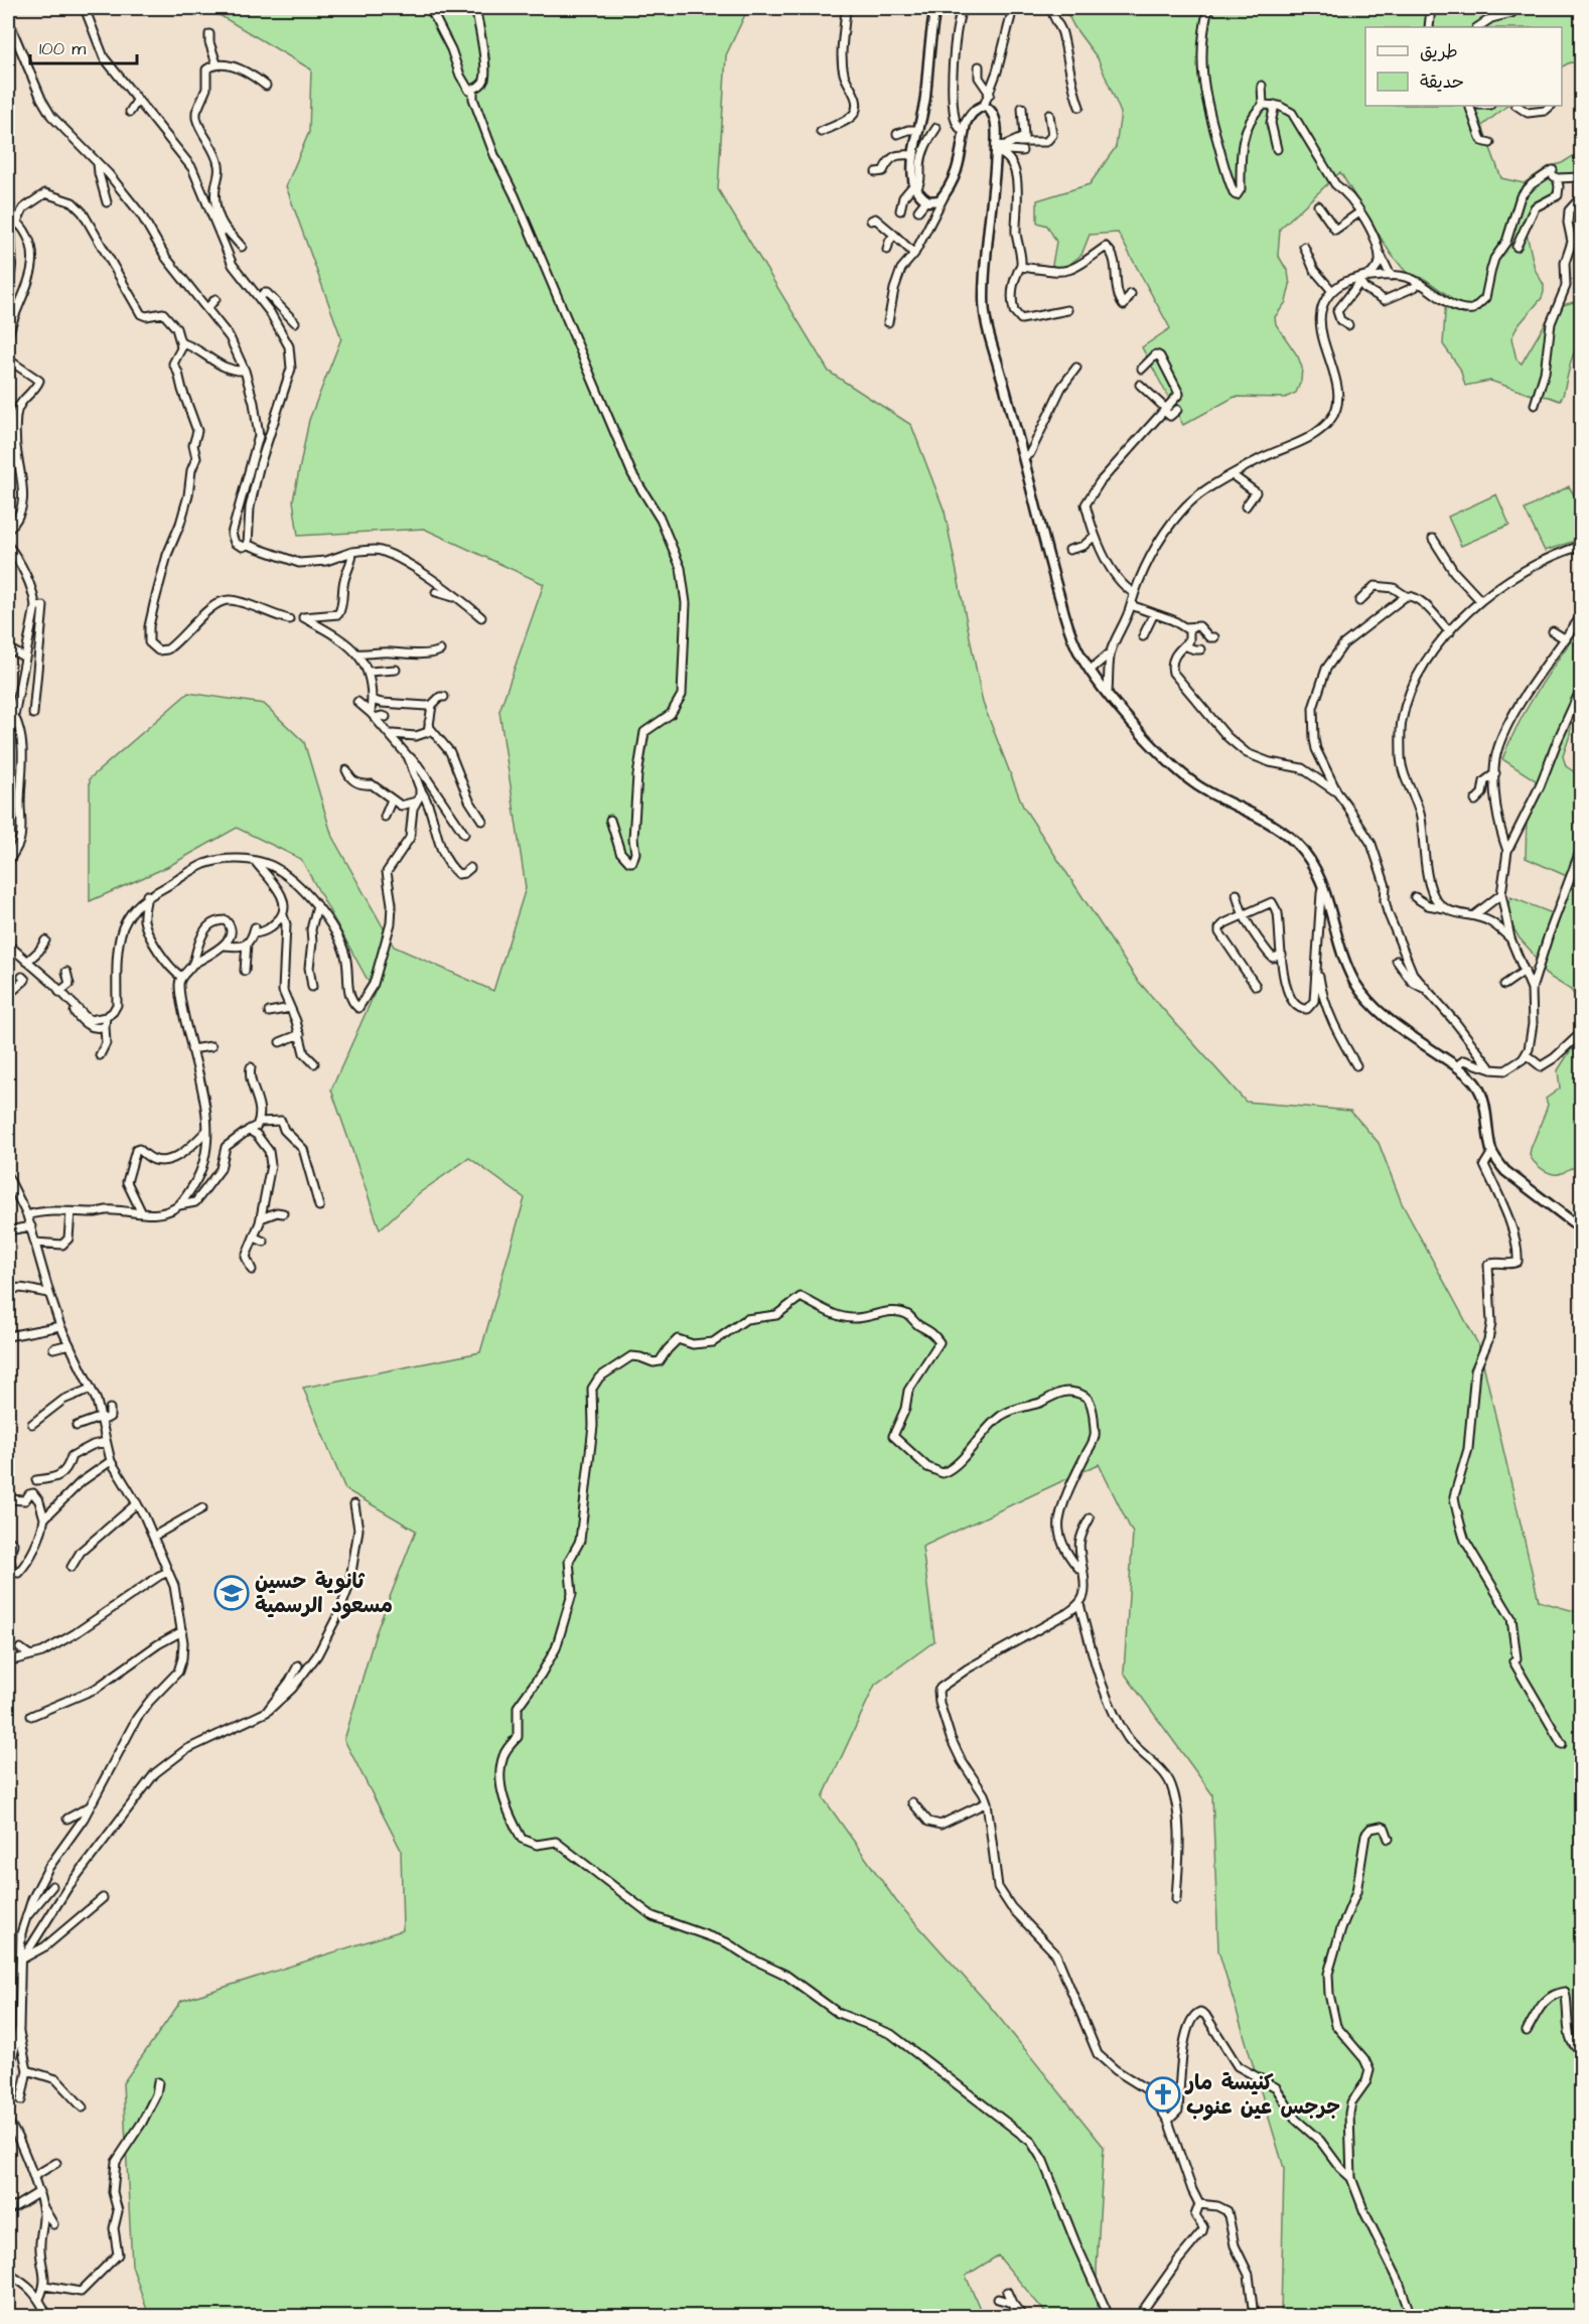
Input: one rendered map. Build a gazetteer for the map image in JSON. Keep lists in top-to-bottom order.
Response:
{
  "places": {
    "school or university": ["ثانوية حسين مسعود الرسمية"],
    "church": ["كنيسة مار جرجس عين عنوب"]
  },
  "legend": ["طريق", "حديقة"],
  "scale_bar": "100 m"
}
